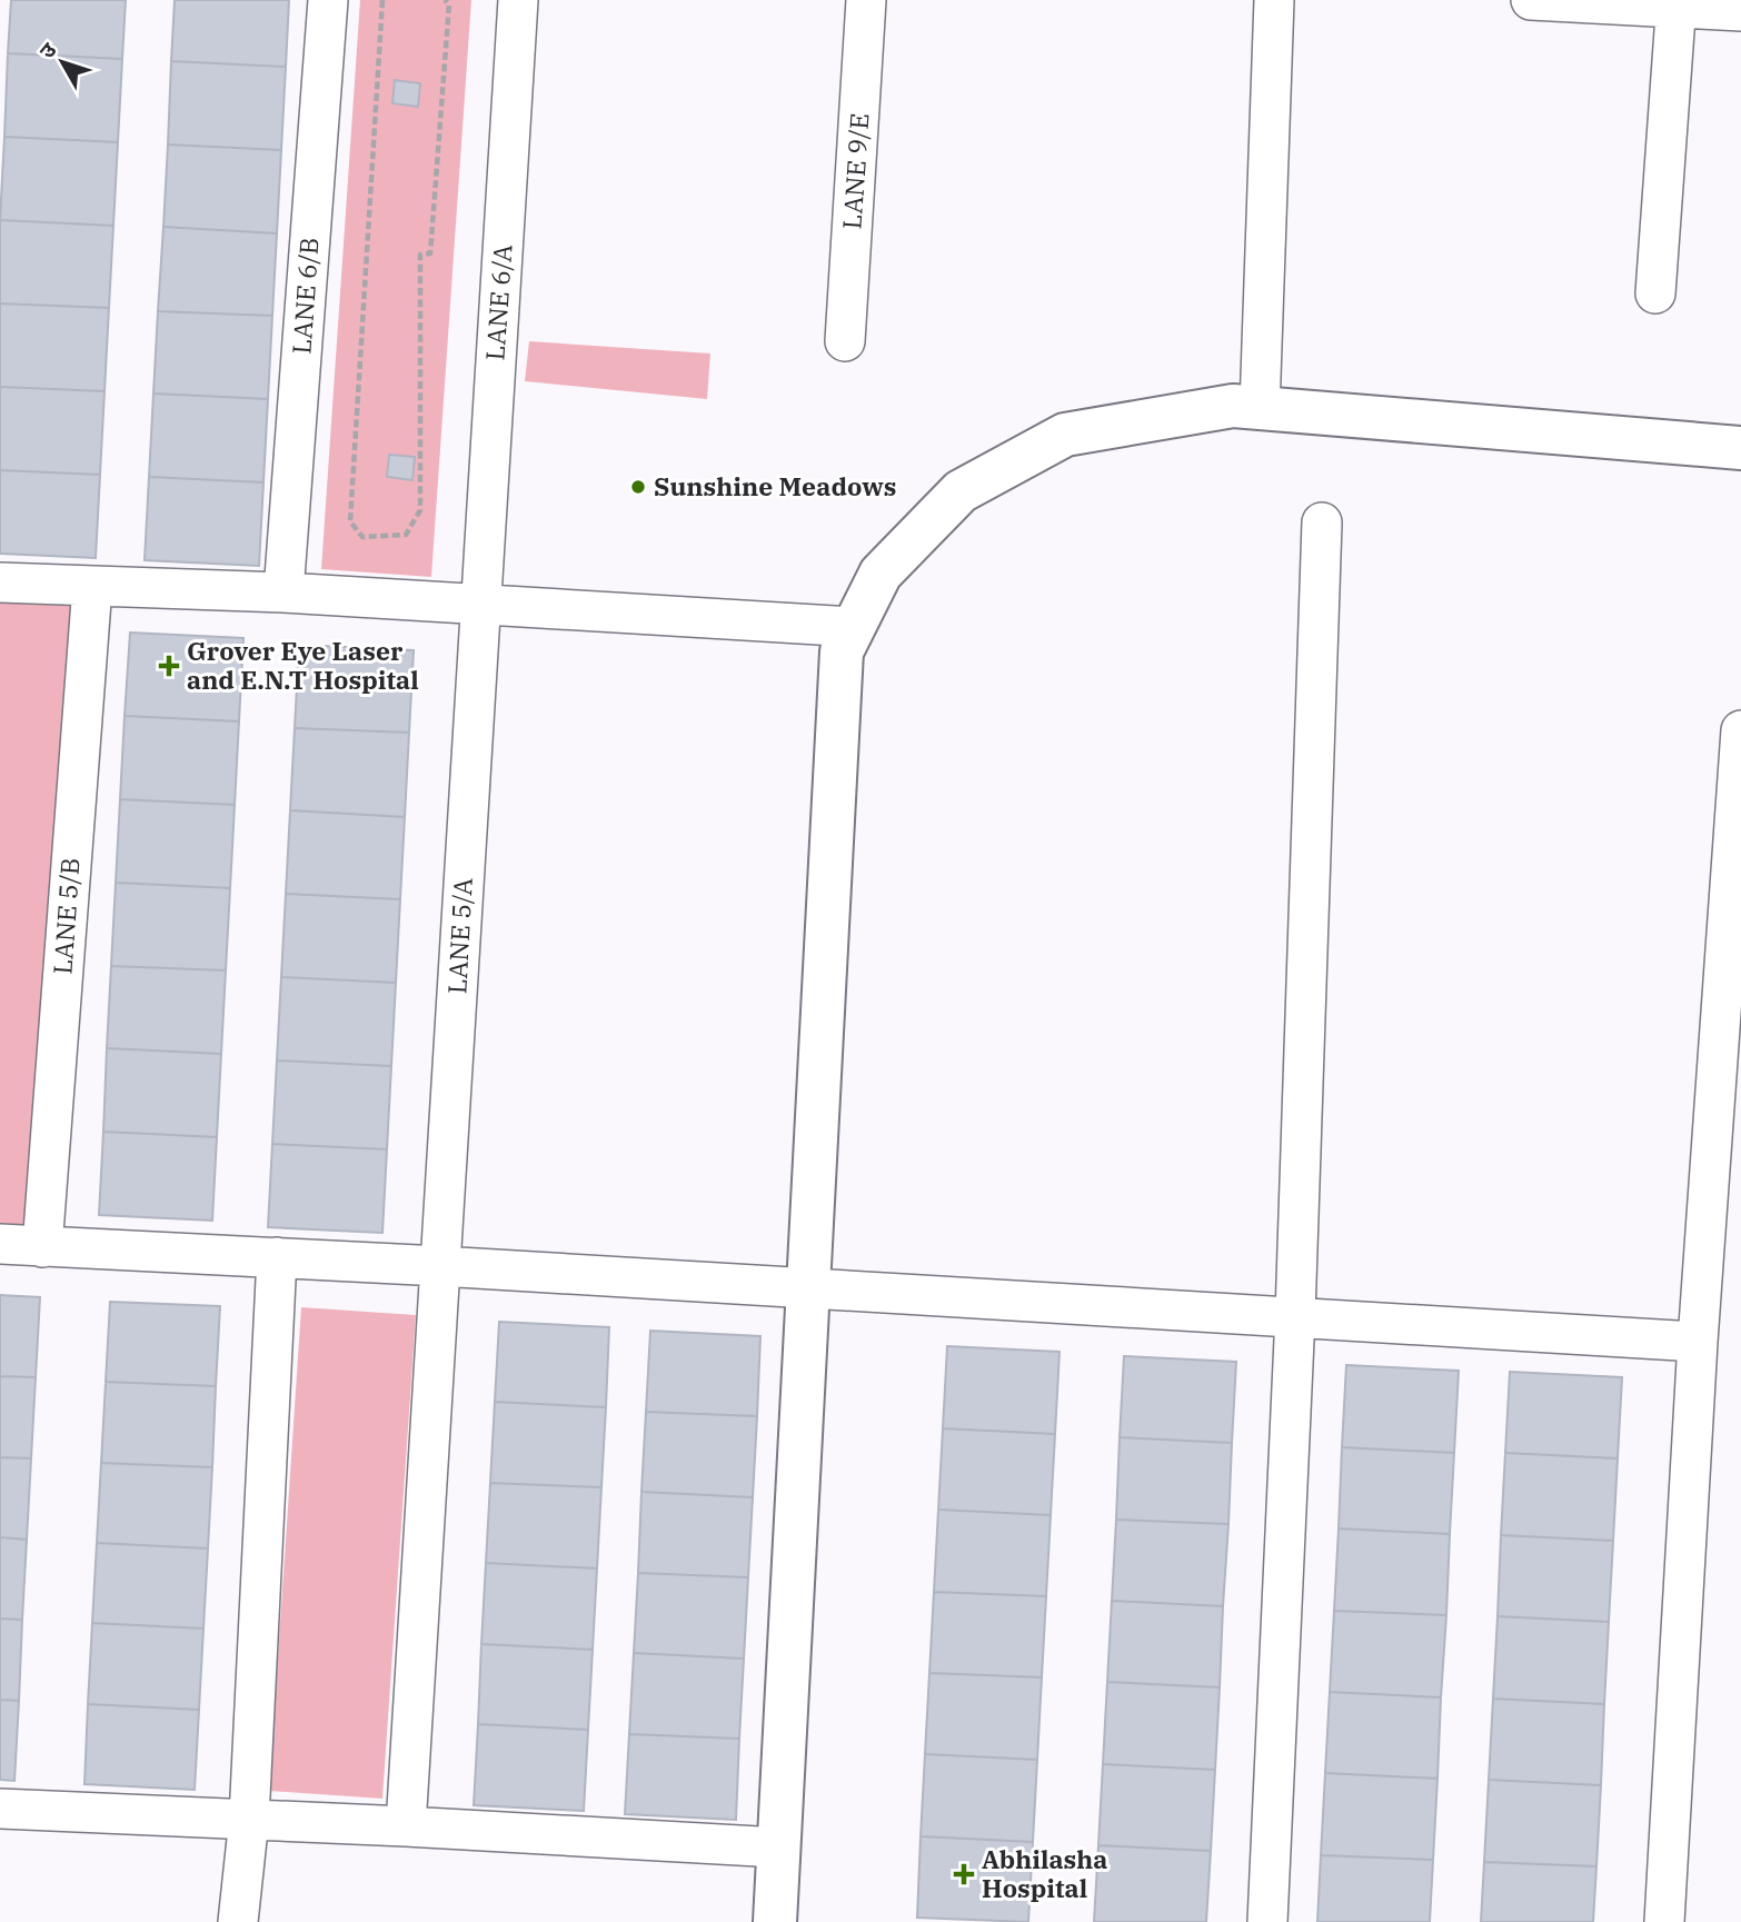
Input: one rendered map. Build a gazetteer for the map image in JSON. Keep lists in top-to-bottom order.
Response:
{
  "streets": {
    "street": [
      "LANE 9/E",
      "LANE 6/B",
      "LANE 6/A",
      "LANE 5/B",
      "LANE 5/A"
    ]
  },
  "crossings": [
    ["LANE 6/A", "LANE 5/A"]
  ],
  "places": {
    "other": ["Sunshine Meadows"],
    "health": ["Grover Eye Laser and E.N.T Hospital", "Abhilasha Hospital"]
  },
  "north": "top left"
}
